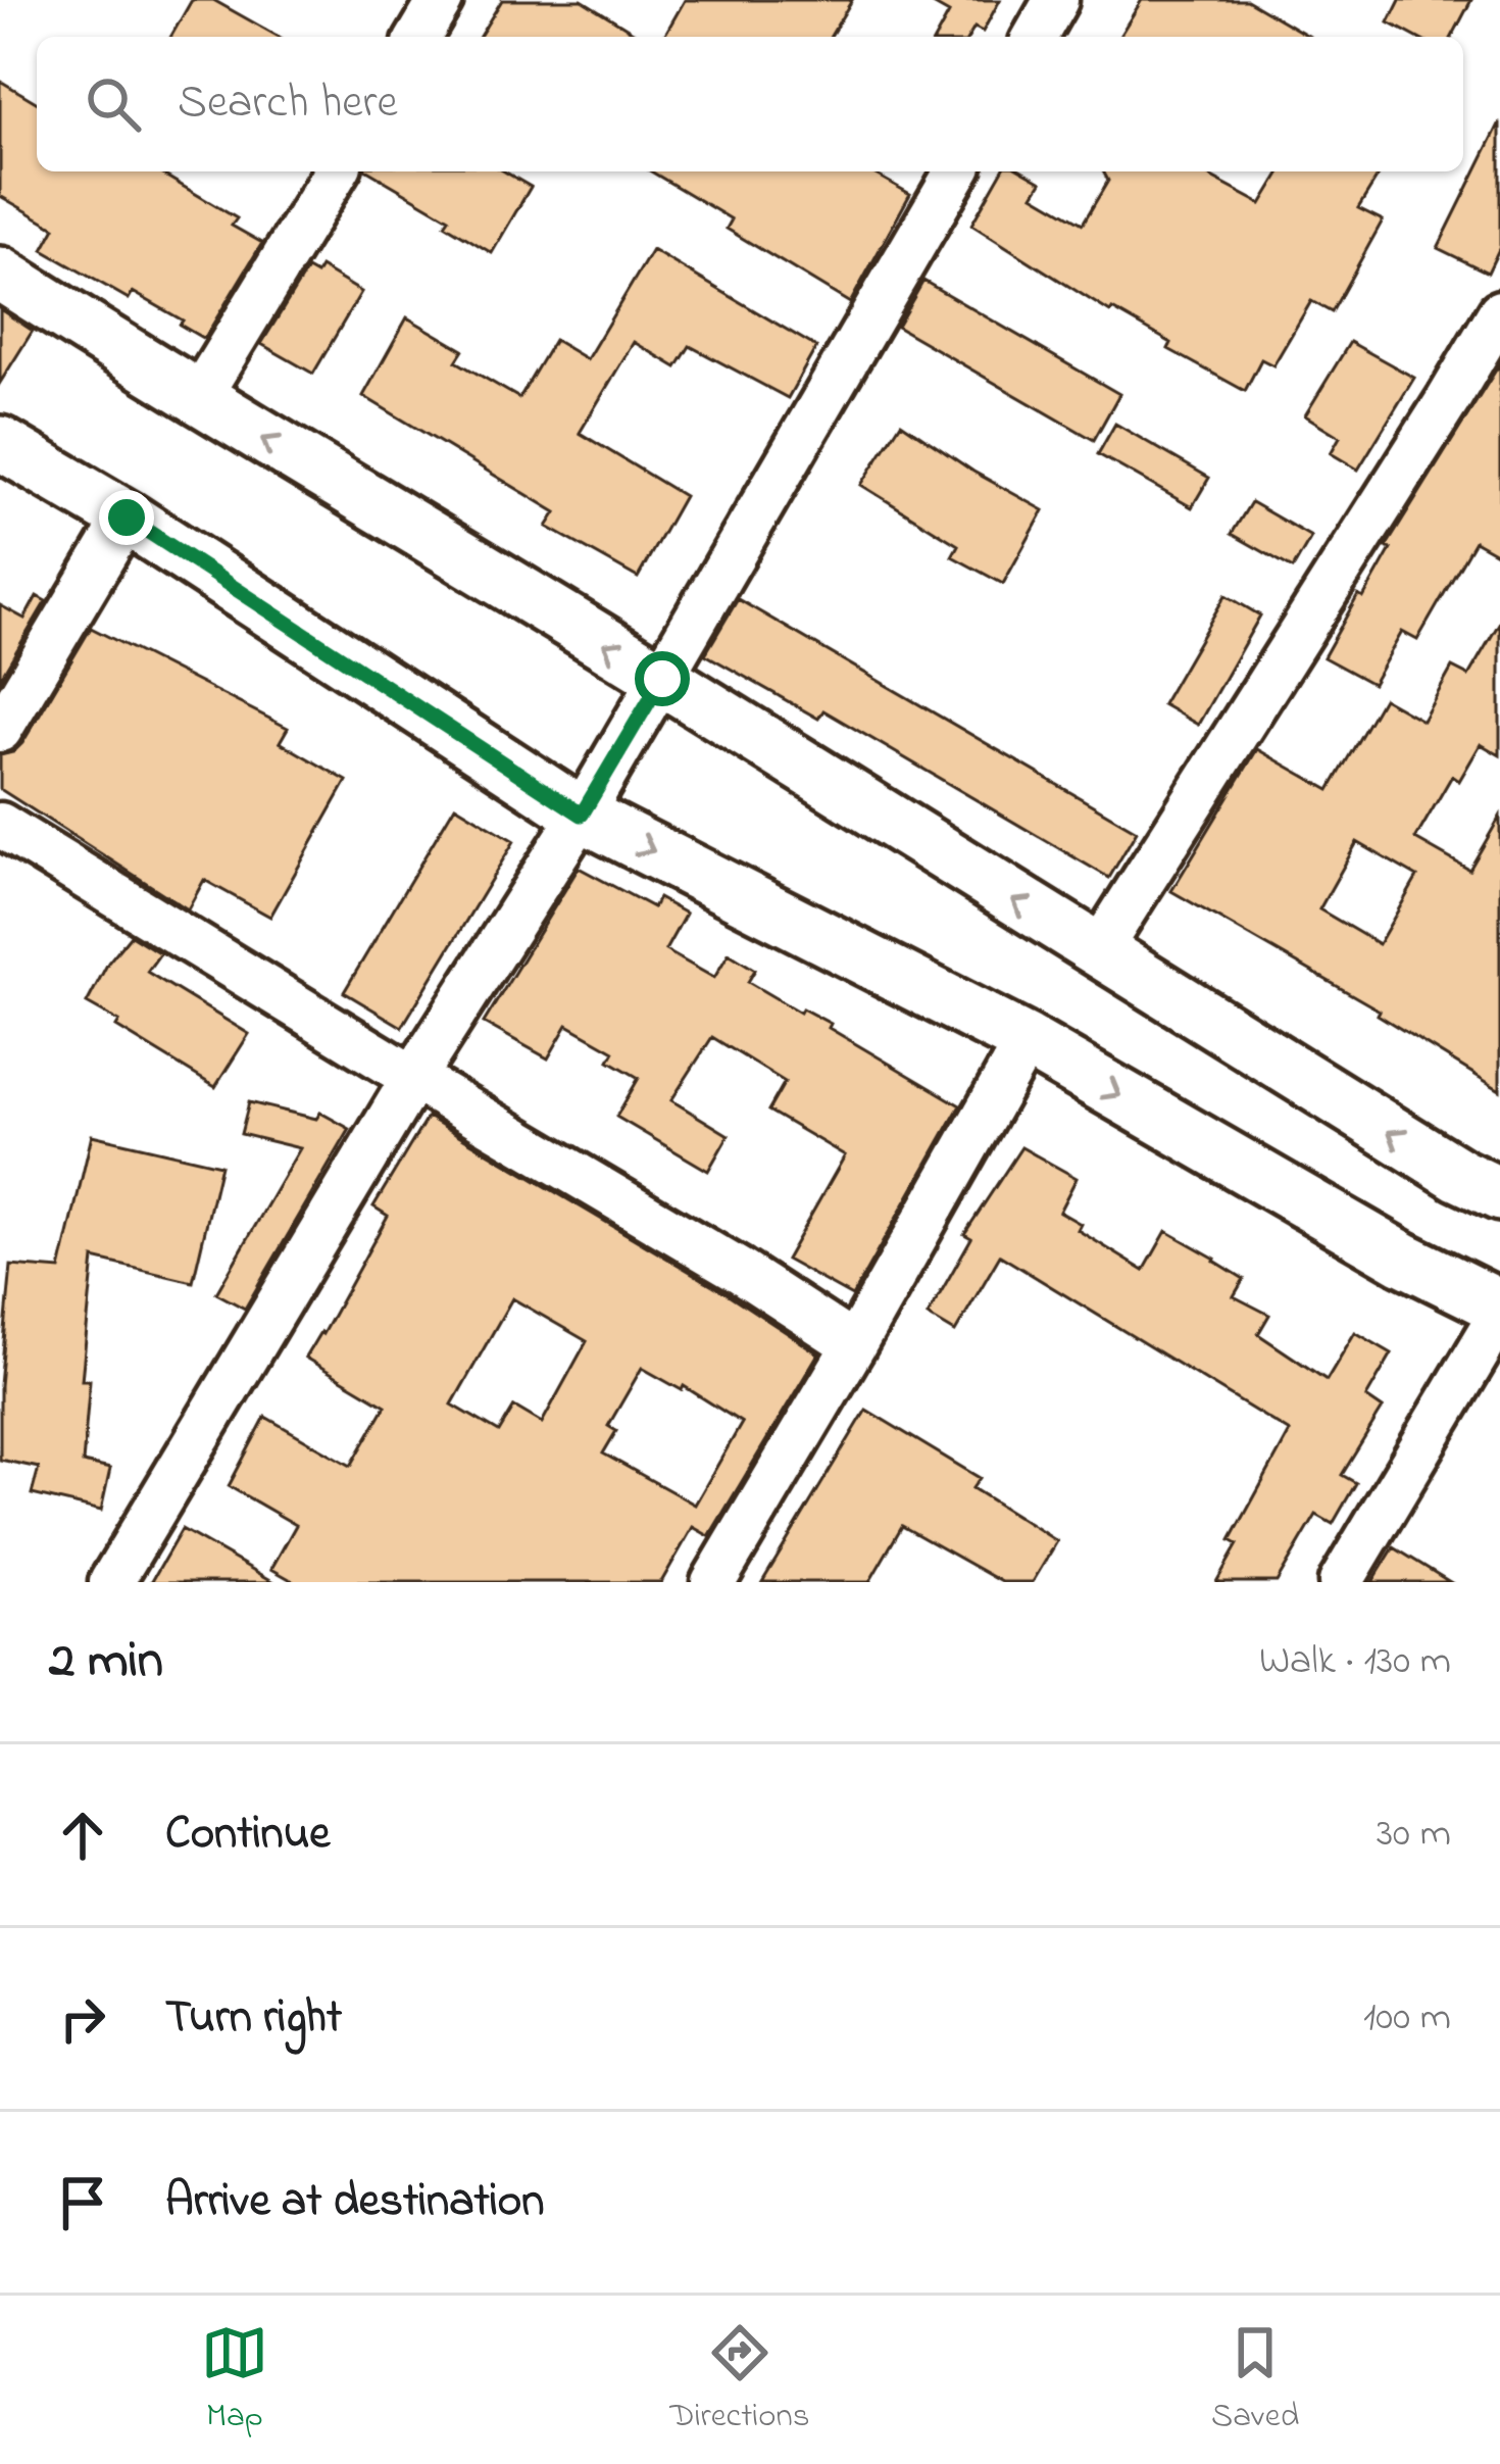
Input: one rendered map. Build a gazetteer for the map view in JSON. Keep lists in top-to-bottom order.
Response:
{
  "page": {
    "search": "Search here",
    "heading": ["2 min", "Walk · 130 m"],
    "list": [
      ["Continue", "30 m"],
      ["Turn right", "100 m"],
      "Arrive at destination"
    ],
    "nav": ["Map", "Directions", "Saved"]
  }
}
